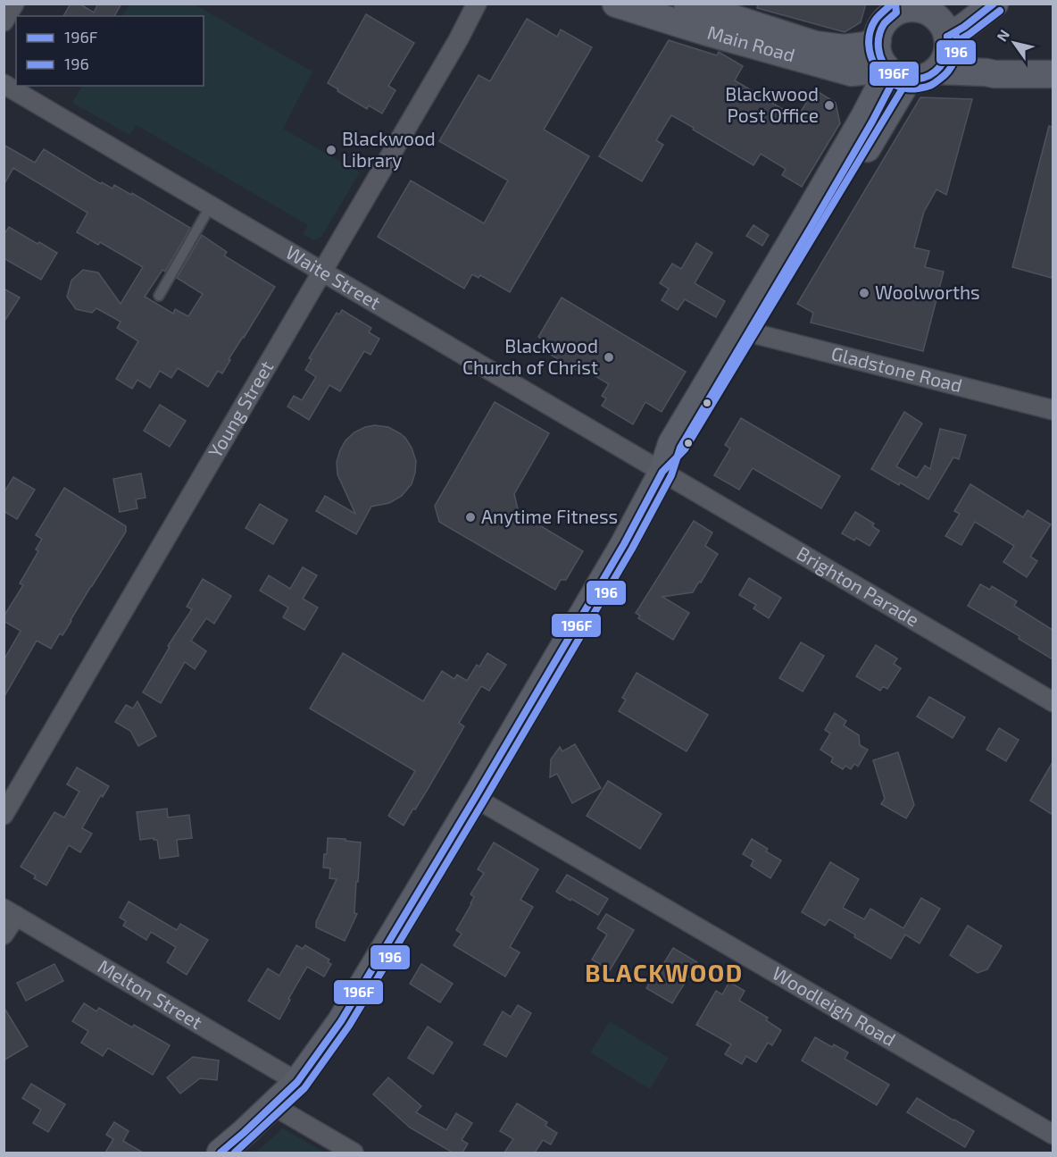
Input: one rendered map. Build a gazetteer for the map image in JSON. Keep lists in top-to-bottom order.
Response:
{
  "streets": {
    "main road": ["Main Road"],
    "street": [
      "Waite Street",
      "Gladstone Road",
      "Young Street",
      "Brighton Parade",
      "Melton Street",
      "Woodleigh Road"
    ]
  },
  "crossings": [
    ["Waite Street", "Young Street"],
    ["Waite Street", "Brighton Parade"]
  ],
  "districts": ["BLACKWOOD"],
  "places": [
    "Blackwood Post Office",
    "Blackwood Library",
    "Woolworths",
    "Blackwood Church of Christ",
    "Anytime Fitness"
  ],
  "lines": ["transit line 196F", "transit line 196"],
  "legend": ["196F", "196"],
  "north": "top left"
}
